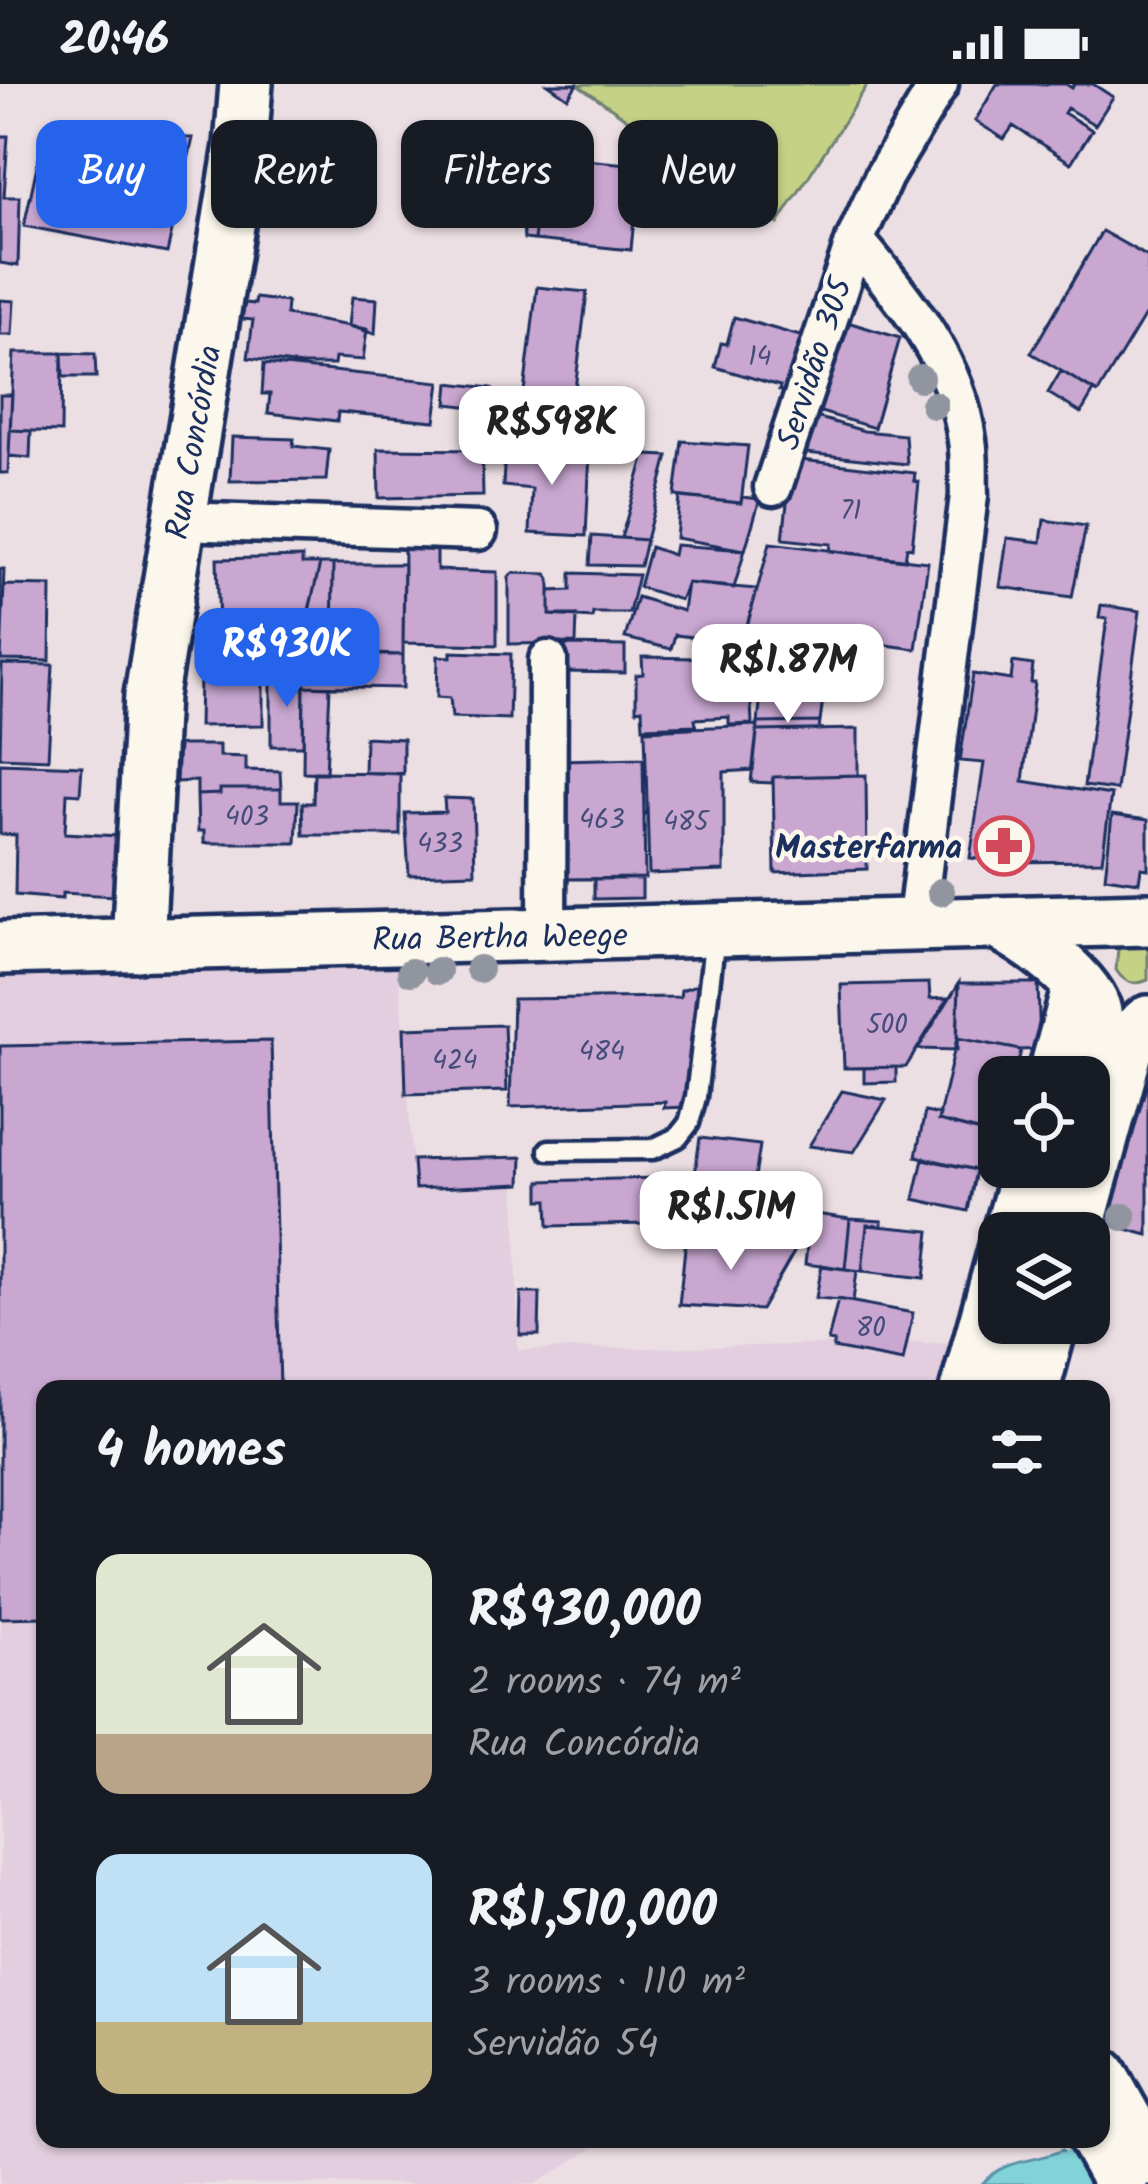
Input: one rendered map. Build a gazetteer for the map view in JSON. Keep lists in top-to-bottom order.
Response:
{
  "streets": {
    "main road": ["Rua Concórdia", "Rua Bertha Weege"],
    "street": ["Servidão 305"]
  },
  "crossings": [
    ["Rua Concórdia", "Rua Bertha Weege"]
  ],
  "places": {
    "pharmacy": ["Masterfarma"]
  },
  "house_numbers": [
    "14",
    "71",
    "403",
    "463",
    "485",
    "433",
    "500",
    "484",
    "424",
    "80"
  ],
  "page": {
    "status": "20:46",
    "chip": [
      "Buy",
      "Rent",
      "Filters",
      "New"
    ],
    "price": [
      "R$598K",
      "R$930K",
      "R$1.87M",
      "R$1.51M"
    ],
    "heading": "4 homes",
    "list": [
      {
        "name": "R$930,000",
        "note": "2 rooms · 74 m² · Rua Concórdia"
      },
      {
        "name": "R$1,510,000",
        "note": "3 rooms · 110 m² · Servidão 54"
      }
    ]
  }
}
